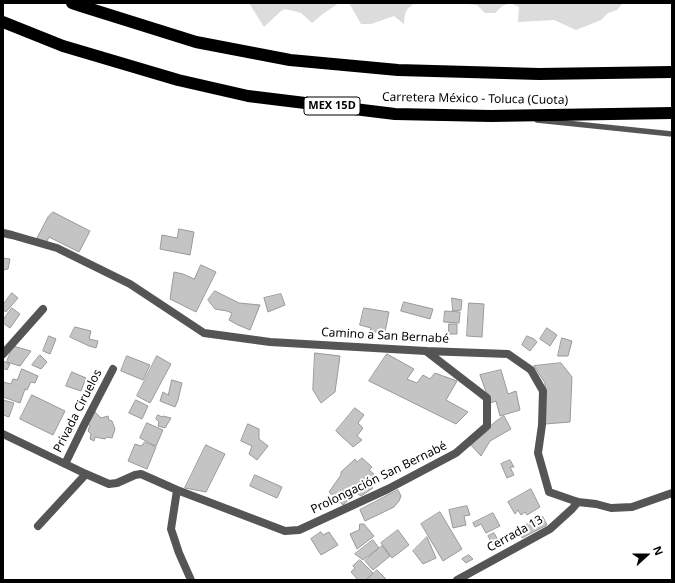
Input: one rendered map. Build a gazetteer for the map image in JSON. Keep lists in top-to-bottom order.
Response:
{
  "streets": {
    "highway": ["Carretera México - Toluca (Cuota)", "MEX 15D"],
    "street": [
      "Camino a San Bernabé",
      "Privada Ciruelos",
      "Prolongación San Bernabé",
      "Cerrada 13"
    ]
  },
  "crossings": [
    ["Camino a San Bernabé", "Prolongación San Bernabé"],
    ["Camino a San Bernabé", "Cerrada 13"]
  ],
  "north": "right"
}
